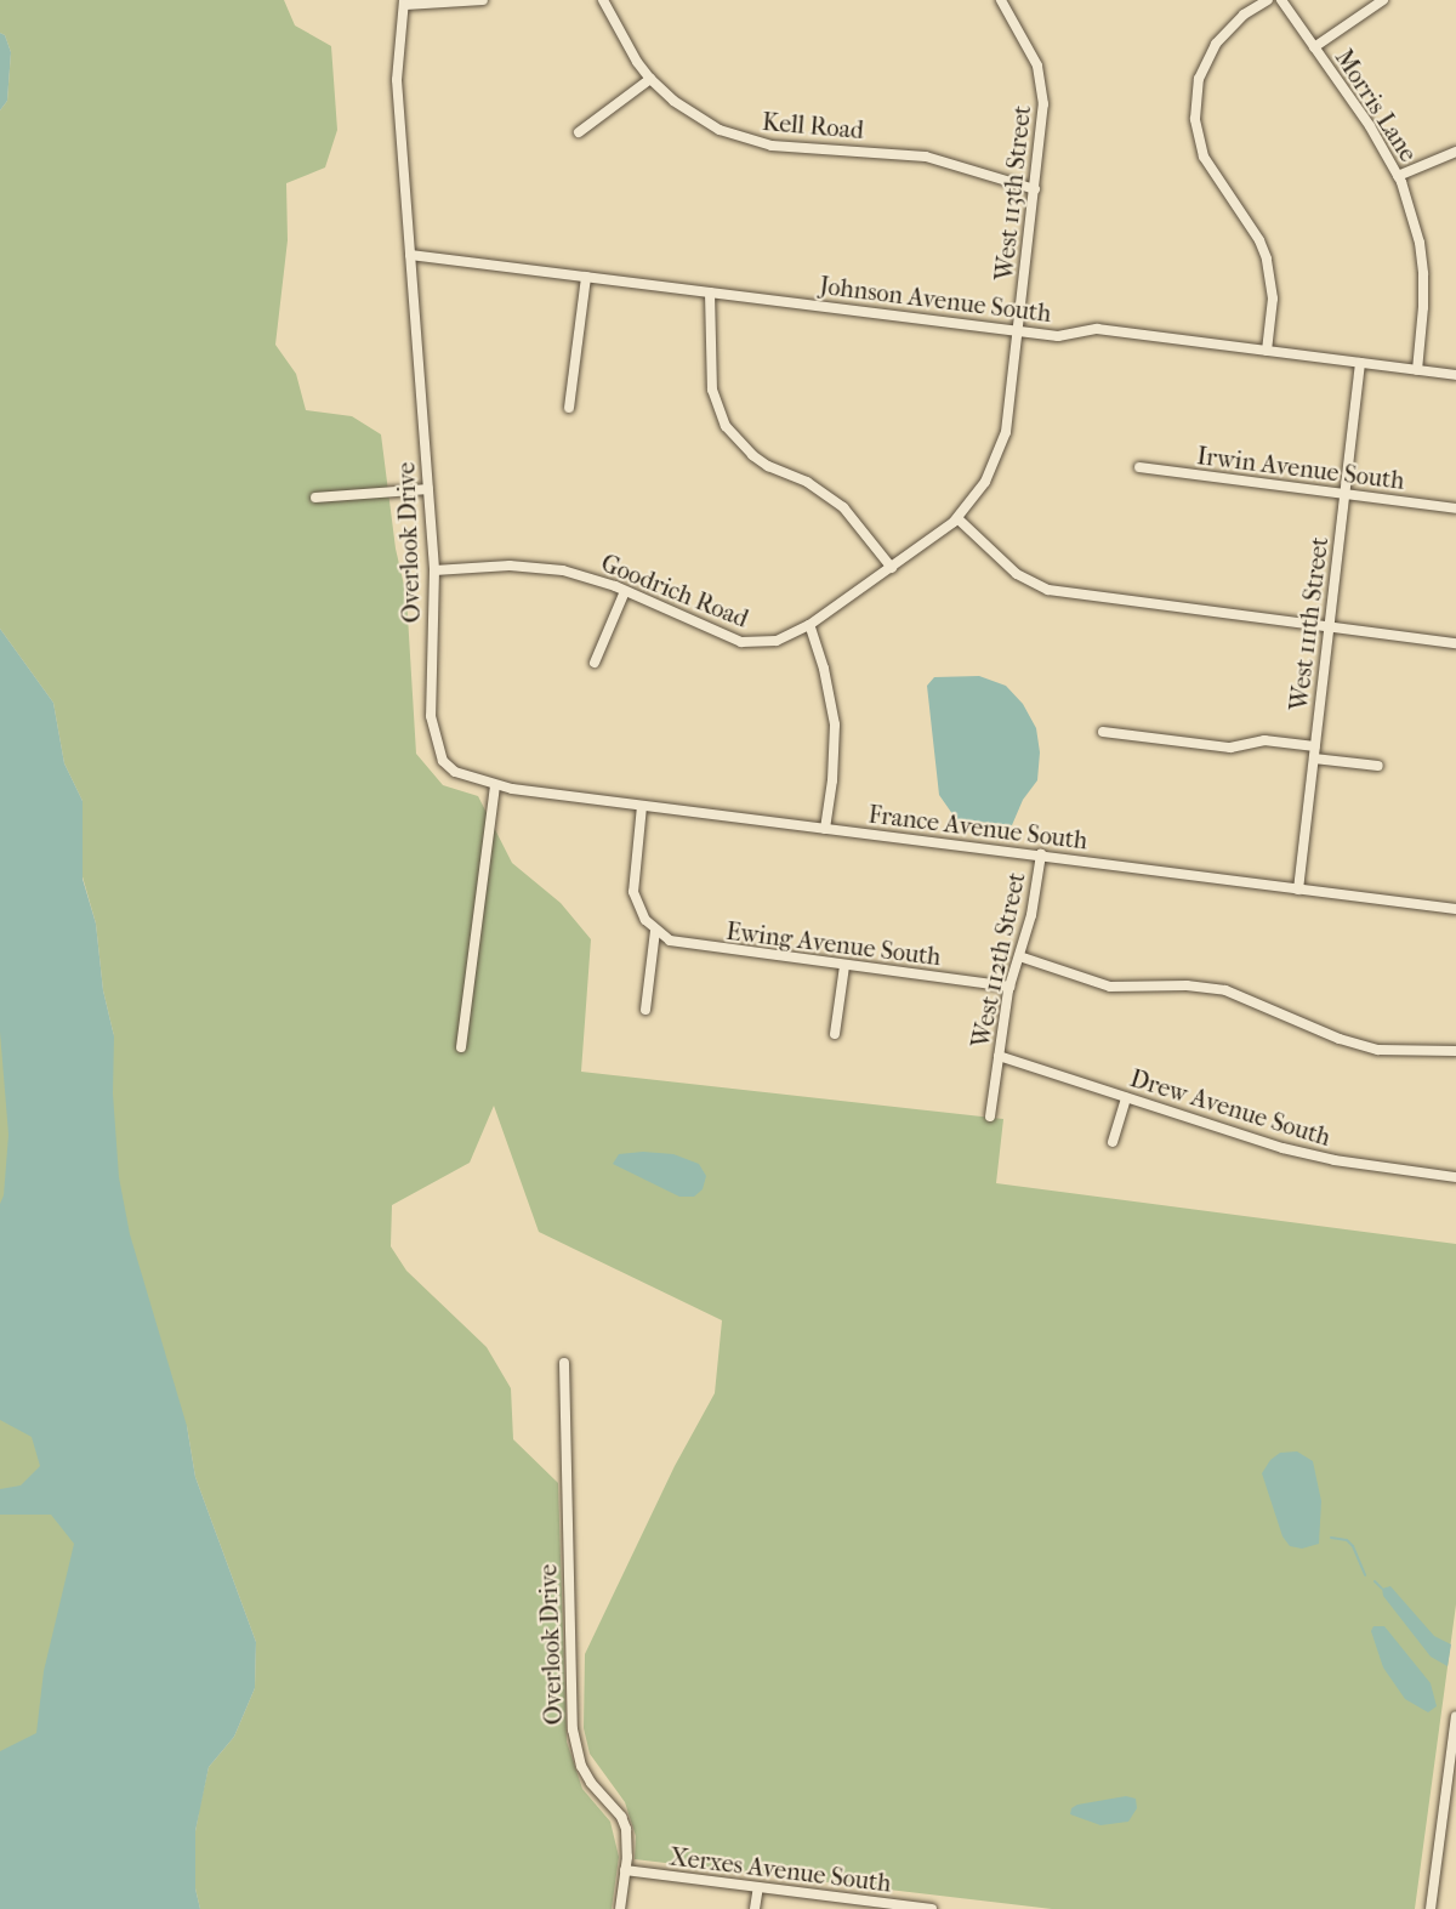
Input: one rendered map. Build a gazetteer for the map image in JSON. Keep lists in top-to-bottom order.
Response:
{
  "streets": {
    "street": [
      "Morris Lane",
      "Kell Road",
      "West 113th Street",
      "Johnson Avenue South",
      "Irwin Avenue South",
      "Overlook Drive",
      "Goodrich Road",
      "West 111th Street",
      "France Avenue South",
      "Ewing Avenue South",
      "West 112th Street",
      "Drew Avenue South",
      "Xerxes Avenue South"
    ]
  },
  "crossings": [
    ["Morris Lane", "Johnson Avenue South"],
    ["Kell Road", "West 113th Street"],
    ["West 113th Street", "Johnson Avenue South"],
    ["West 113th Street", "Goodrich Road"],
    ["Johnson Avenue South", "Overlook Drive"],
    ["Johnson Avenue South", "West 111th Street"],
    ["Irwin Avenue South", "West 111th Street"],
    ["Overlook Drive", "Goodrich Road"],
    ["Overlook Drive", "France Avenue South"],
    ["Overlook Drive", "Xerxes Avenue South"],
    ["West 111th Street", "France Avenue South"],
    ["France Avenue South", "West 112th Street"],
    ["Ewing Avenue South", "West 112th Street"],
    ["West 112th Street", "Drew Avenue South"]
  ]
}
